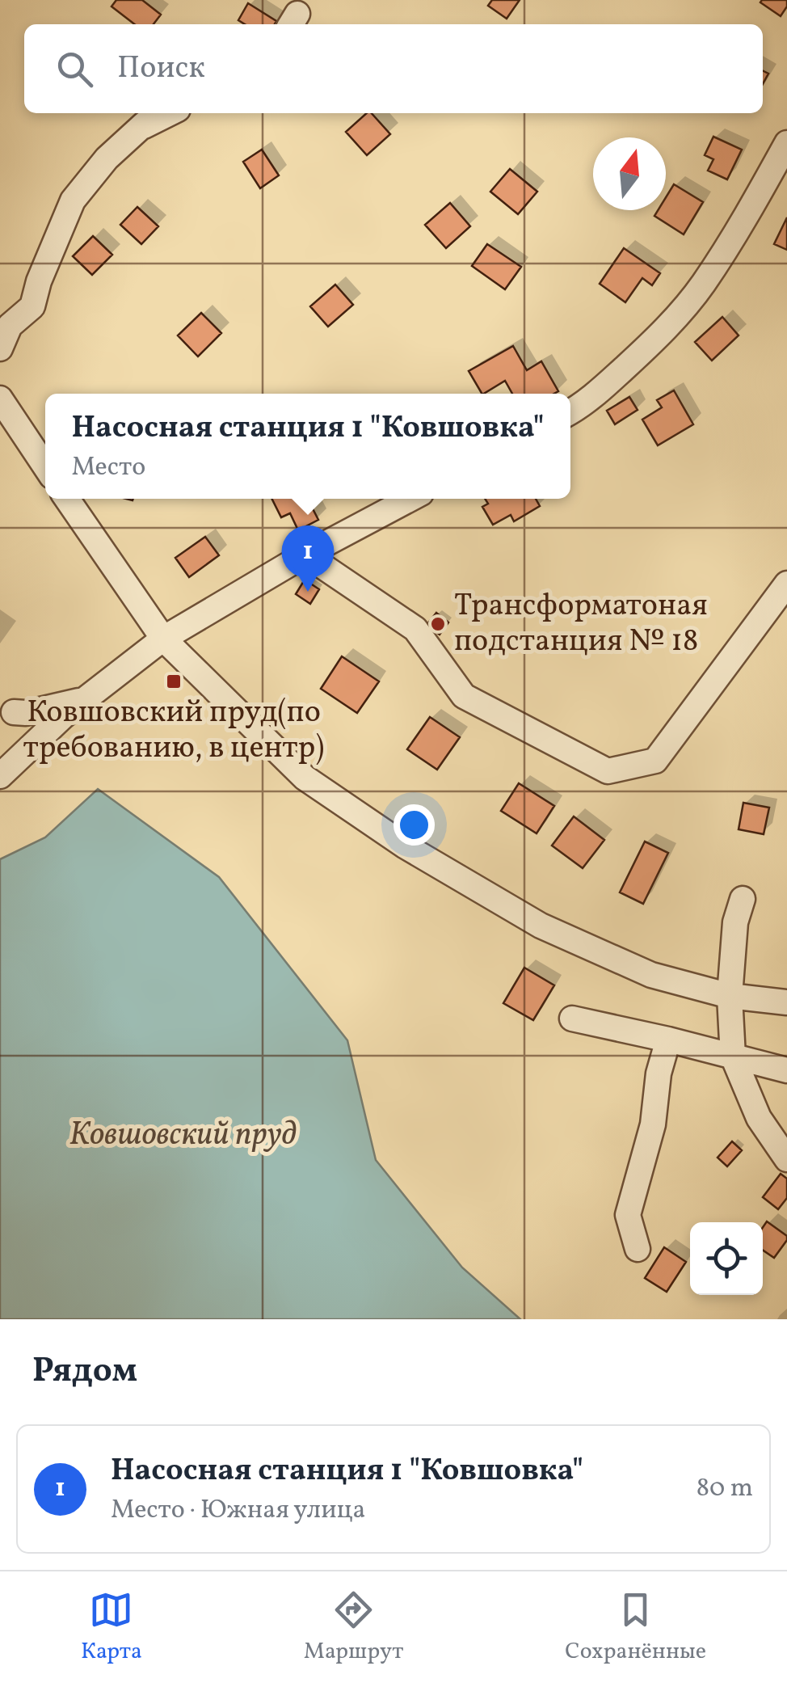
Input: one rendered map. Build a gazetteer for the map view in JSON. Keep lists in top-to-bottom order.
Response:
{
  "water": ["Ковшовский пруд"],
  "places": {
    "other": ["Трансформатоная подстанция № 18"],
    "transit": ["Ковшовский пруд(по требованию, в центр)"]
  },
  "north": "top",
  "page": {
    "search": "Поиск",
    "popup": ["Насосная станция 1 \"Ковшовка\"", "Место"],
    "pins": "1",
    "heading": "Рядом",
    "list": [
      {
        "mark": "1",
        "name": "Насосная станция 1 \"Ковшовка\"",
        "note": "Место · Южная улица",
        "value": "80 m"
      }
    ],
    "nav": ["Карта", "Маршрут", "Сохранённые"]
  }
}
